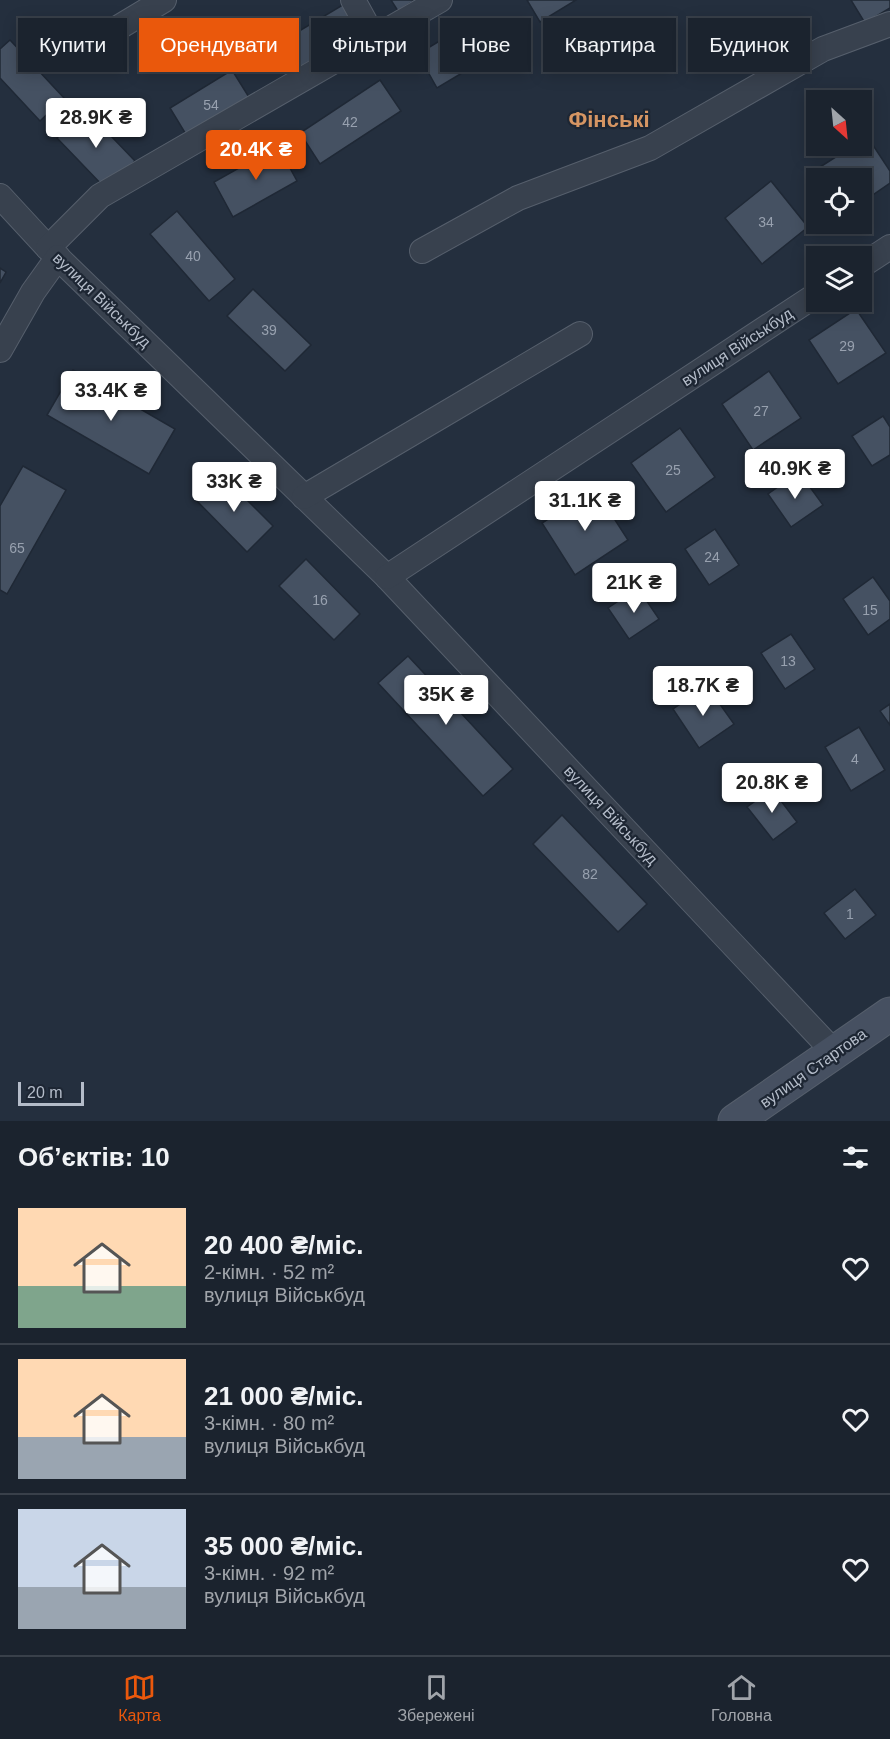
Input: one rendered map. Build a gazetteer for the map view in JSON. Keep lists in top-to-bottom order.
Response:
{
  "streets": {
    "main road": ["вулиця Стартова"],
    "street": ["вулиця Військбуд"]
  },
  "crossings": [
    ["вулиця Військбуд", "вулиця Стартова"]
  ],
  "districts": ["Фінські"],
  "house_numbers": [
    "54",
    "42",
    "34",
    "40",
    "39",
    "29",
    "27",
    "25",
    "65",
    "24",
    "16",
    "15",
    "13",
    "4",
    "82",
    "1"
  ],
  "scale_bar": "20 m",
  "north": "bottom right",
  "page": {
    "chip": [
      "Купити",
      "Орендувати",
      "Фільтри",
      "Нове",
      "Квартира",
      "Будинок"
    ],
    "price": [
      "28.9K ₴",
      "20.4K ₴",
      "33.4K ₴",
      "40.9K ₴",
      "33K ₴",
      "31.1K ₴",
      "21K ₴",
      "18.7K ₴",
      "35K ₴",
      "20.8K ₴"
    ],
    "scale": "20 m",
    "heading": "Об’єктів: 10",
    "list": [
      {
        "name": "20 400 ₴/міс.",
        "note": "2-кімн. · 52 m² · вулиця Військбуд"
      },
      {
        "name": "21 000 ₴/міс.",
        "note": "3-кімн. · 80 m² · вулиця Військбуд"
      },
      {
        "name": "35 000 ₴/міс.",
        "note": "3-кімн. · 92 m² · вулиця Військбуд"
      }
    ],
    "tabs": ["Карта", "Збережені", "Головна"]
  }
}
